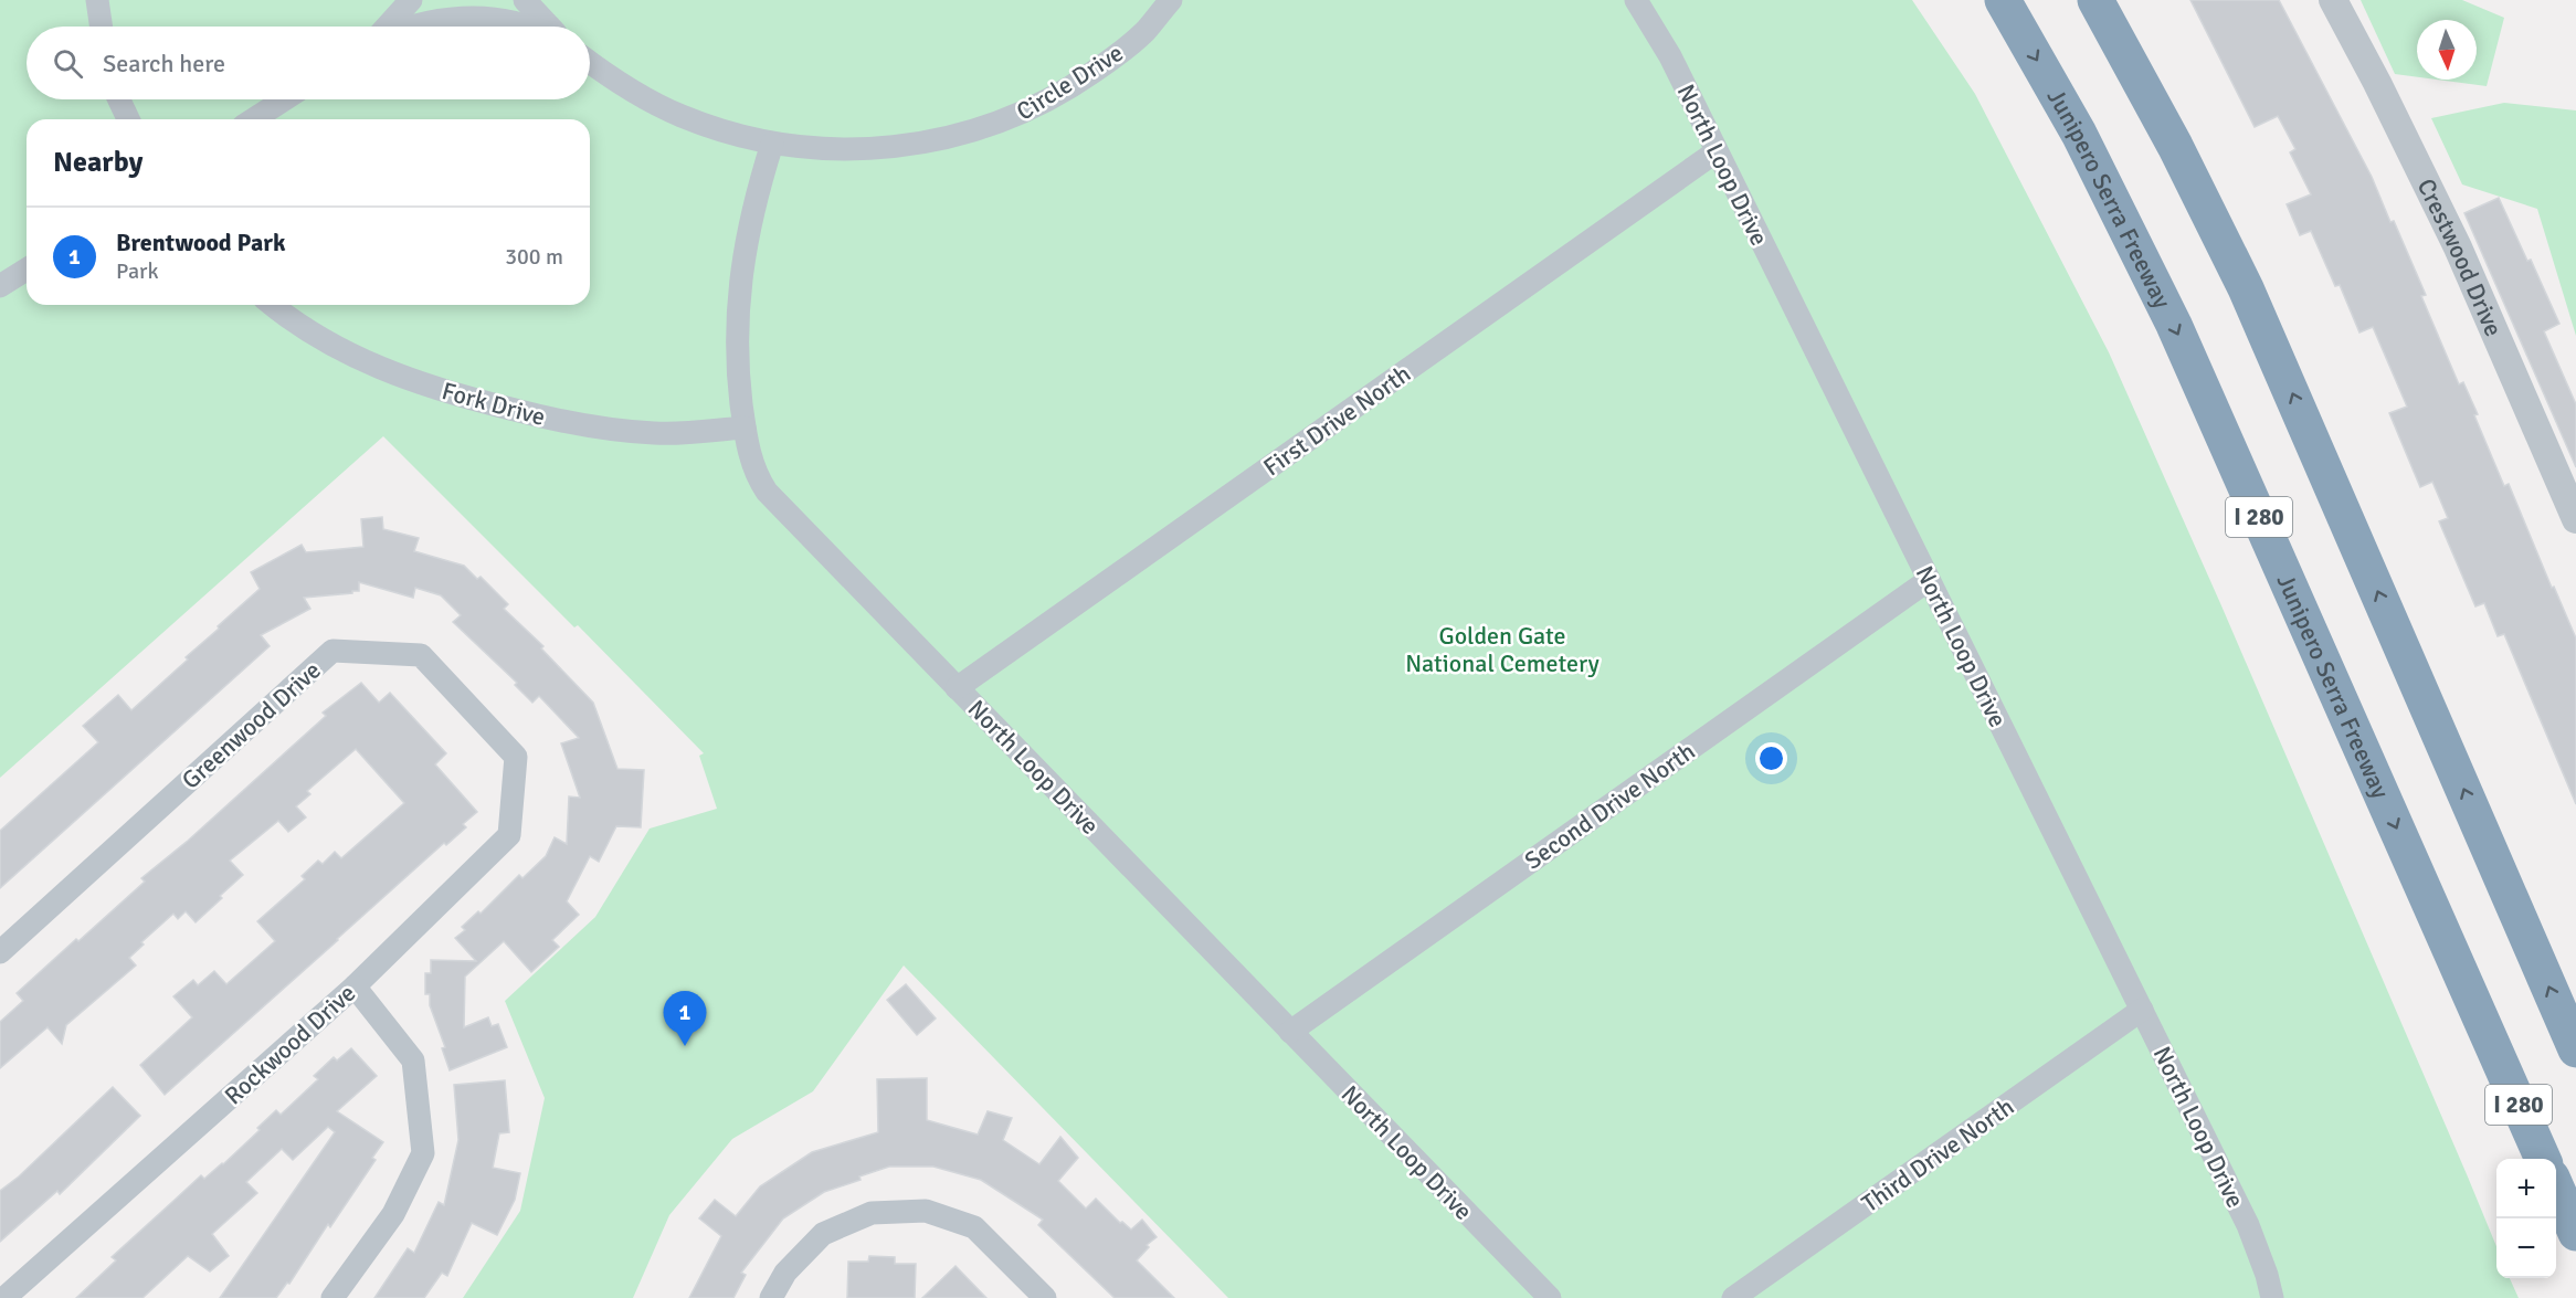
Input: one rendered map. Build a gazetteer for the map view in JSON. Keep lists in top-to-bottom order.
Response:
{
  "streets": {
    "highway": ["Junipero Serra Freeway", "I 280"],
    "street": [
      "Circle Drive",
      "North Loop Drive",
      "Crestwood Drive",
      "Fork Drive",
      "First Drive North",
      "Greenwood Drive",
      "Second Drive North",
      "Rockwood Drive",
      "Third Drive North"
    ]
  },
  "crossings": [
    ["Circle Drive", "North Loop Drive"],
    ["North Loop Drive", "Fork Drive"],
    ["North Loop Drive", "First Drive North"],
    ["North Loop Drive", "Second Drive North"],
    ["North Loop Drive", "Third Drive North"],
    ["Greenwood Drive", "Rockwood Drive"]
  ],
  "parks": ["Golden Gate National Cemetery"],
  "north": "bottom",
  "page": {
    "search": "Search here",
    "heading": "Nearby",
    "list": [
      {
        "mark": "1",
        "name": "Brentwood Park",
        "note": "Park",
        "value": "300 m"
      }
    ],
    "pins": "1",
    "map_buttons": ["+", "−"]
  }
}
